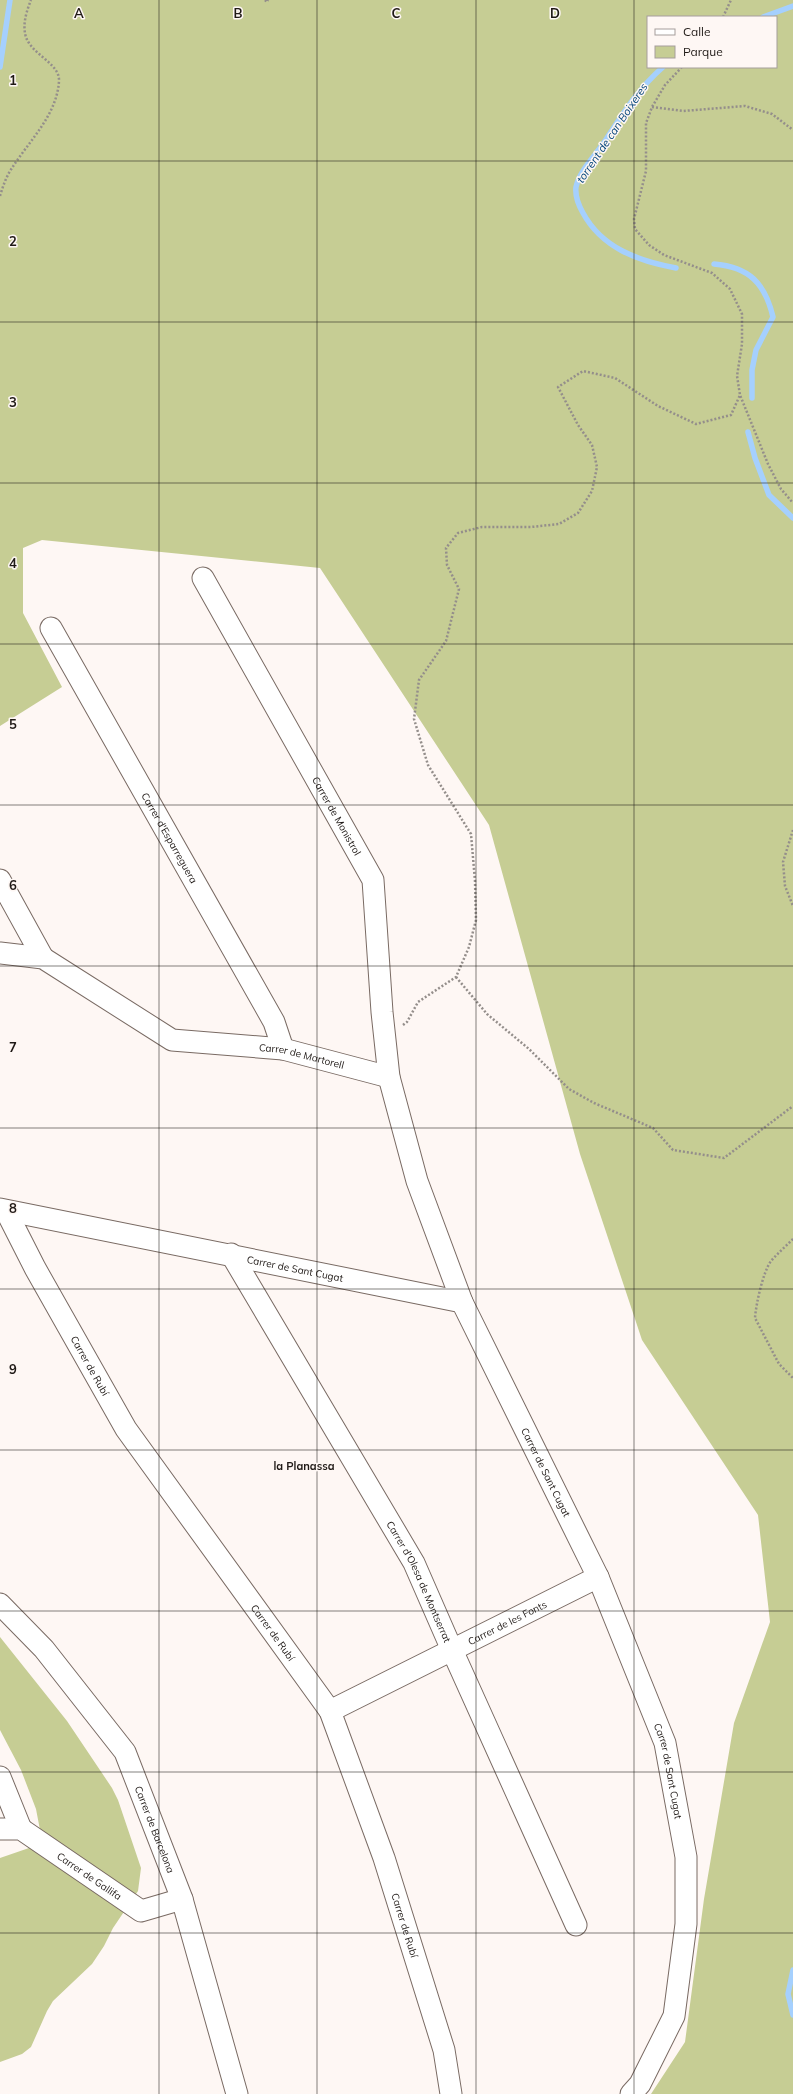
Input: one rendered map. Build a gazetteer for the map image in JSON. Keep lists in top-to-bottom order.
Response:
{
  "streets": {
    "street": [
      "Carrer de Monistrol",
      "Carrer d'Esparreguera",
      "Carrer de Martorell",
      "Carrer de Sant Cugat",
      "Carrer de Rubí",
      "Carrer d'Olesa de Montserrat",
      "Carrer de les Fonts",
      "Carrer de Barcelona",
      "Carrer de Gallifa"
    ]
  },
  "crossings": [
    ["Carrer de Monistrol", "Carrer de Martorell"],
    ["Carrer d'Esparreguera", "Carrer de Martorell"],
    ["Carrer de Sant Cugat", "Carrer de Rubí"],
    ["Carrer de Sant Cugat", "Carrer d'Olesa de Montserrat"],
    ["Carrer de Sant Cugat", "Carrer de les Fonts"],
    ["Carrer de Rubí", "Carrer de les Fonts"],
    ["Carrer d'Olesa de Montserrat", "Carrer de les Fonts"],
    ["Carrer de Barcelona", "Carrer de Gallifa"]
  ],
  "districts": ["la Planassa"],
  "water": ["torrent de can Boixeres"],
  "legend": ["Calle", "Parque"],
  "grid": {
    "columns": [
      "A",
      "B",
      "C",
      "D"
    ],
    "rows": [
      "1",
      "2",
      "3",
      "4",
      "5",
      "6",
      "7",
      "8",
      "9"
    ]
  }
}
